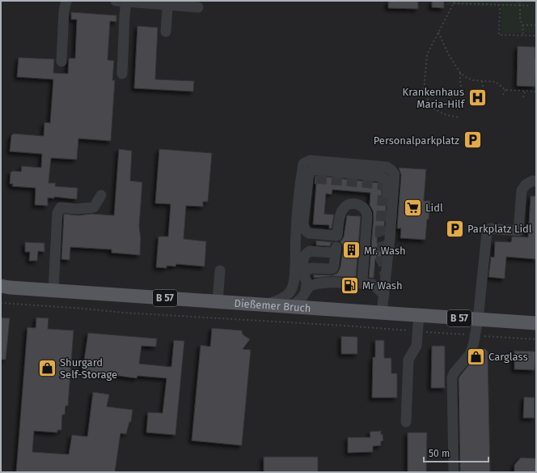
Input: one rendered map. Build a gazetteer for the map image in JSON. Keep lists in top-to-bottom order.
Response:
{
  "streets": {
    "main road": ["B 57", "Dießemer Bruch"]
  },
  "places": {
    "hospital": ["Krankenhaus Maria-Hilf"],
    "parking": ["Personalparkplatz", "Parkplatz Lidl"],
    "supermarket": ["Lidl"],
    "building": ["Mr. Wash"],
    "fuel station": ["Mr Wash"],
    "shop": ["Carglass", "Shurgard Self-Storage"]
  },
  "scale_bar": "50 m"
}
